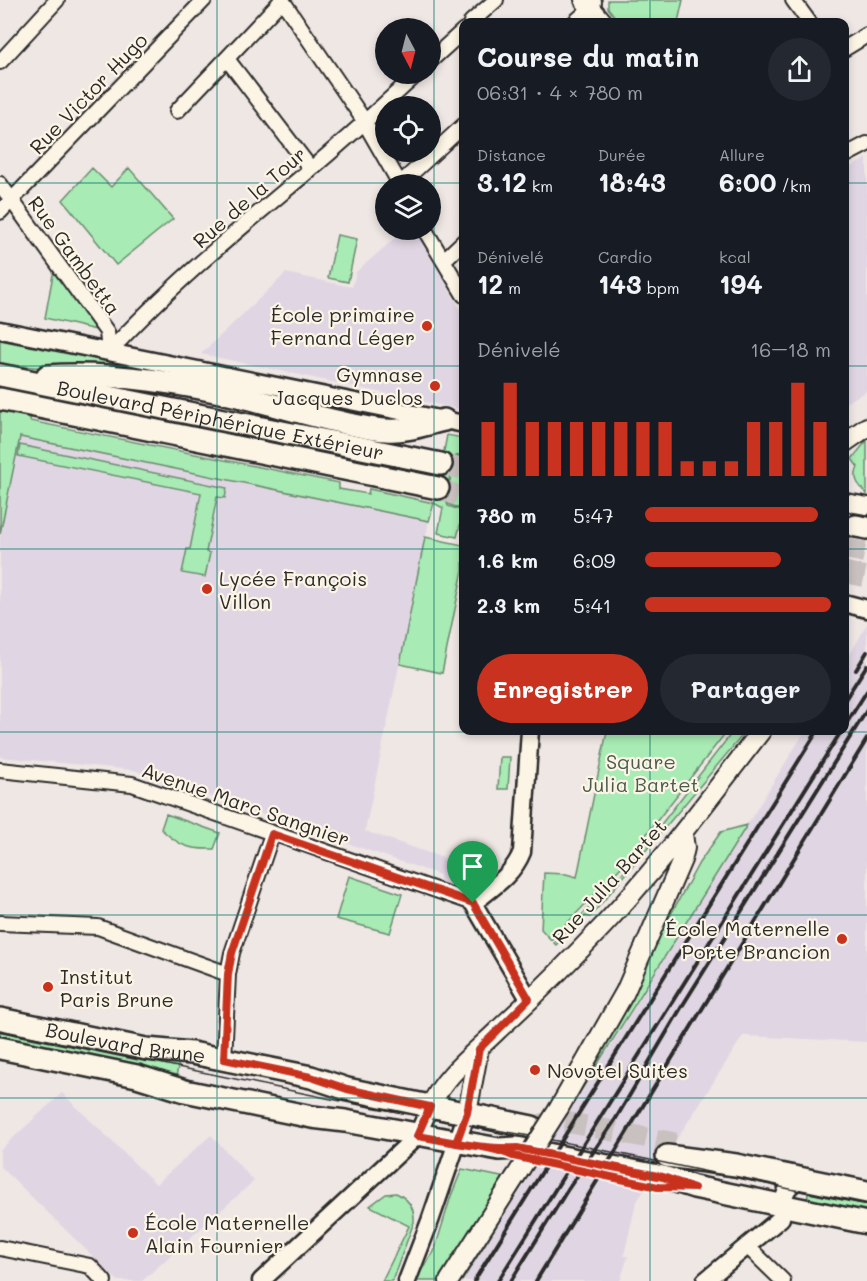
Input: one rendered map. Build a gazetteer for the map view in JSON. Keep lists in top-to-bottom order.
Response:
{
  "streets": {
    "main road": ["Boulevard Périphérique Extérieur", "Rue Julia Bartet", "Boulevard Brune"],
    "street": [
      "Rue Victor Hugo",
      "Rue de la Tour",
      "Rue Gambetta",
      "Avenue Marc Sangnier"
    ]
  },
  "crossings": [
    ["Rue Victor Hugo", "Rue Gambetta"],
    ["Rue de la Tour", "Rue Gambetta"],
    ["Rue Julia Bartet", "Boulevard Brune"]
  ],
  "parks": ["Square Julia Bartet"],
  "places": [
    "École primaire Fernand Léger",
    "Gymnase Jacques Duclos",
    "Lycée François Villon",
    "École Maternelle Porte Brancion",
    "Institut Paris Brune",
    "Novotel Suites",
    "École Maternelle Alain Fournier"
  ],
  "north": "bottom",
  "page": {
    "heading": ["Course du matin", "06:31 · 4 × 780 m"],
    "stats": [
      ["Distance", "3.12 km"],
      ["Durée", "18:43"],
      ["Allure", "6:00 /km"],
      ["Dénivelé", "12 m"],
      ["Cardio", "143 bpm"],
      ["kcal", "194"]
    ],
    "chart": ["Dénivelé", "16–18 m"],
    "list": [
      {
        "name": "780 m",
        "note": "5:47"
      },
      {
        "name": "1.6 km",
        "note": "6:09"
      },
      {
        "name": "2.3 km",
        "note": "5:41"
      }
    ],
    "buttons": ["Enregistrer", "Partager"]
  }
}
